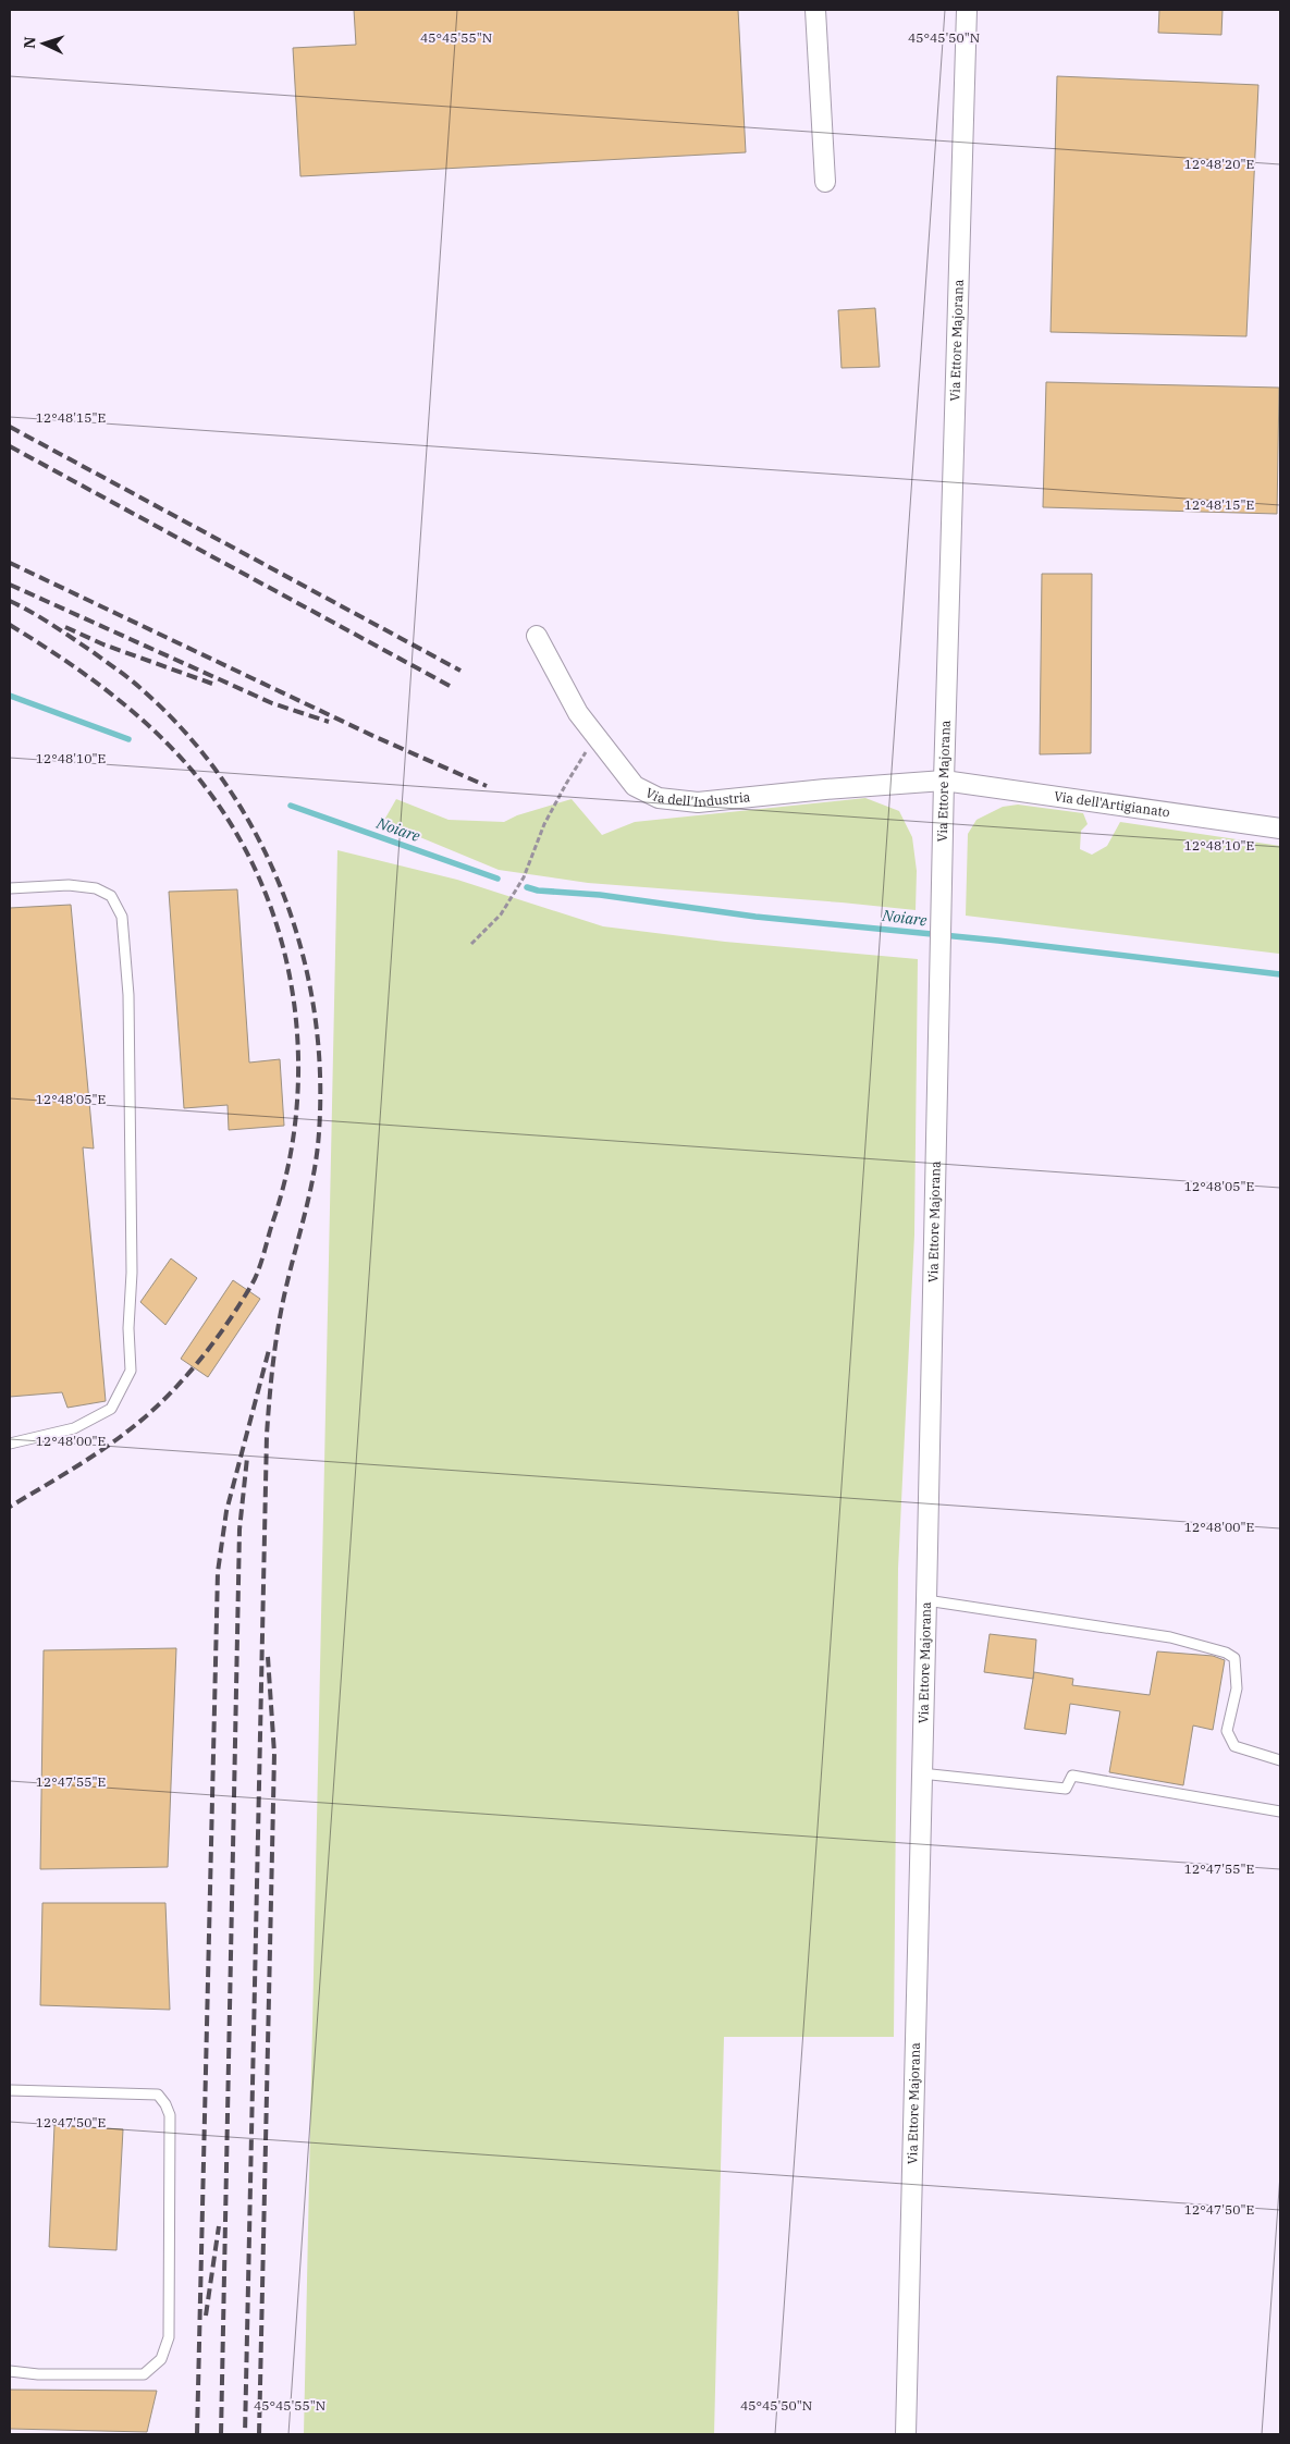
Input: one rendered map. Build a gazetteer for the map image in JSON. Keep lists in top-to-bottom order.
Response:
{
  "streets": {
    "street": ["Via Ettore Majorana", "Via dell'Industria", "Via dell'Artigianato"]
  },
  "crossings": [
    ["Via Ettore Majorana", "Via dell'Industria"],
    ["Via Ettore Majorana", "Via dell'Artigianato"],
    ["Via dell'Industria", "Via dell'Artigianato"]
  ],
  "water": ["Noiare"],
  "north": "left",
  "coordinates": [
    "45°45'55\"N",
    "45°45'50\"N",
    "12°48'20\"E",
    "12°48'15\"E",
    "12°48'10\"E",
    "12°48'05\"E",
    "12°48'00\"E",
    "12°47'55\"E",
    "12°47'50\"E"
  ]
}
